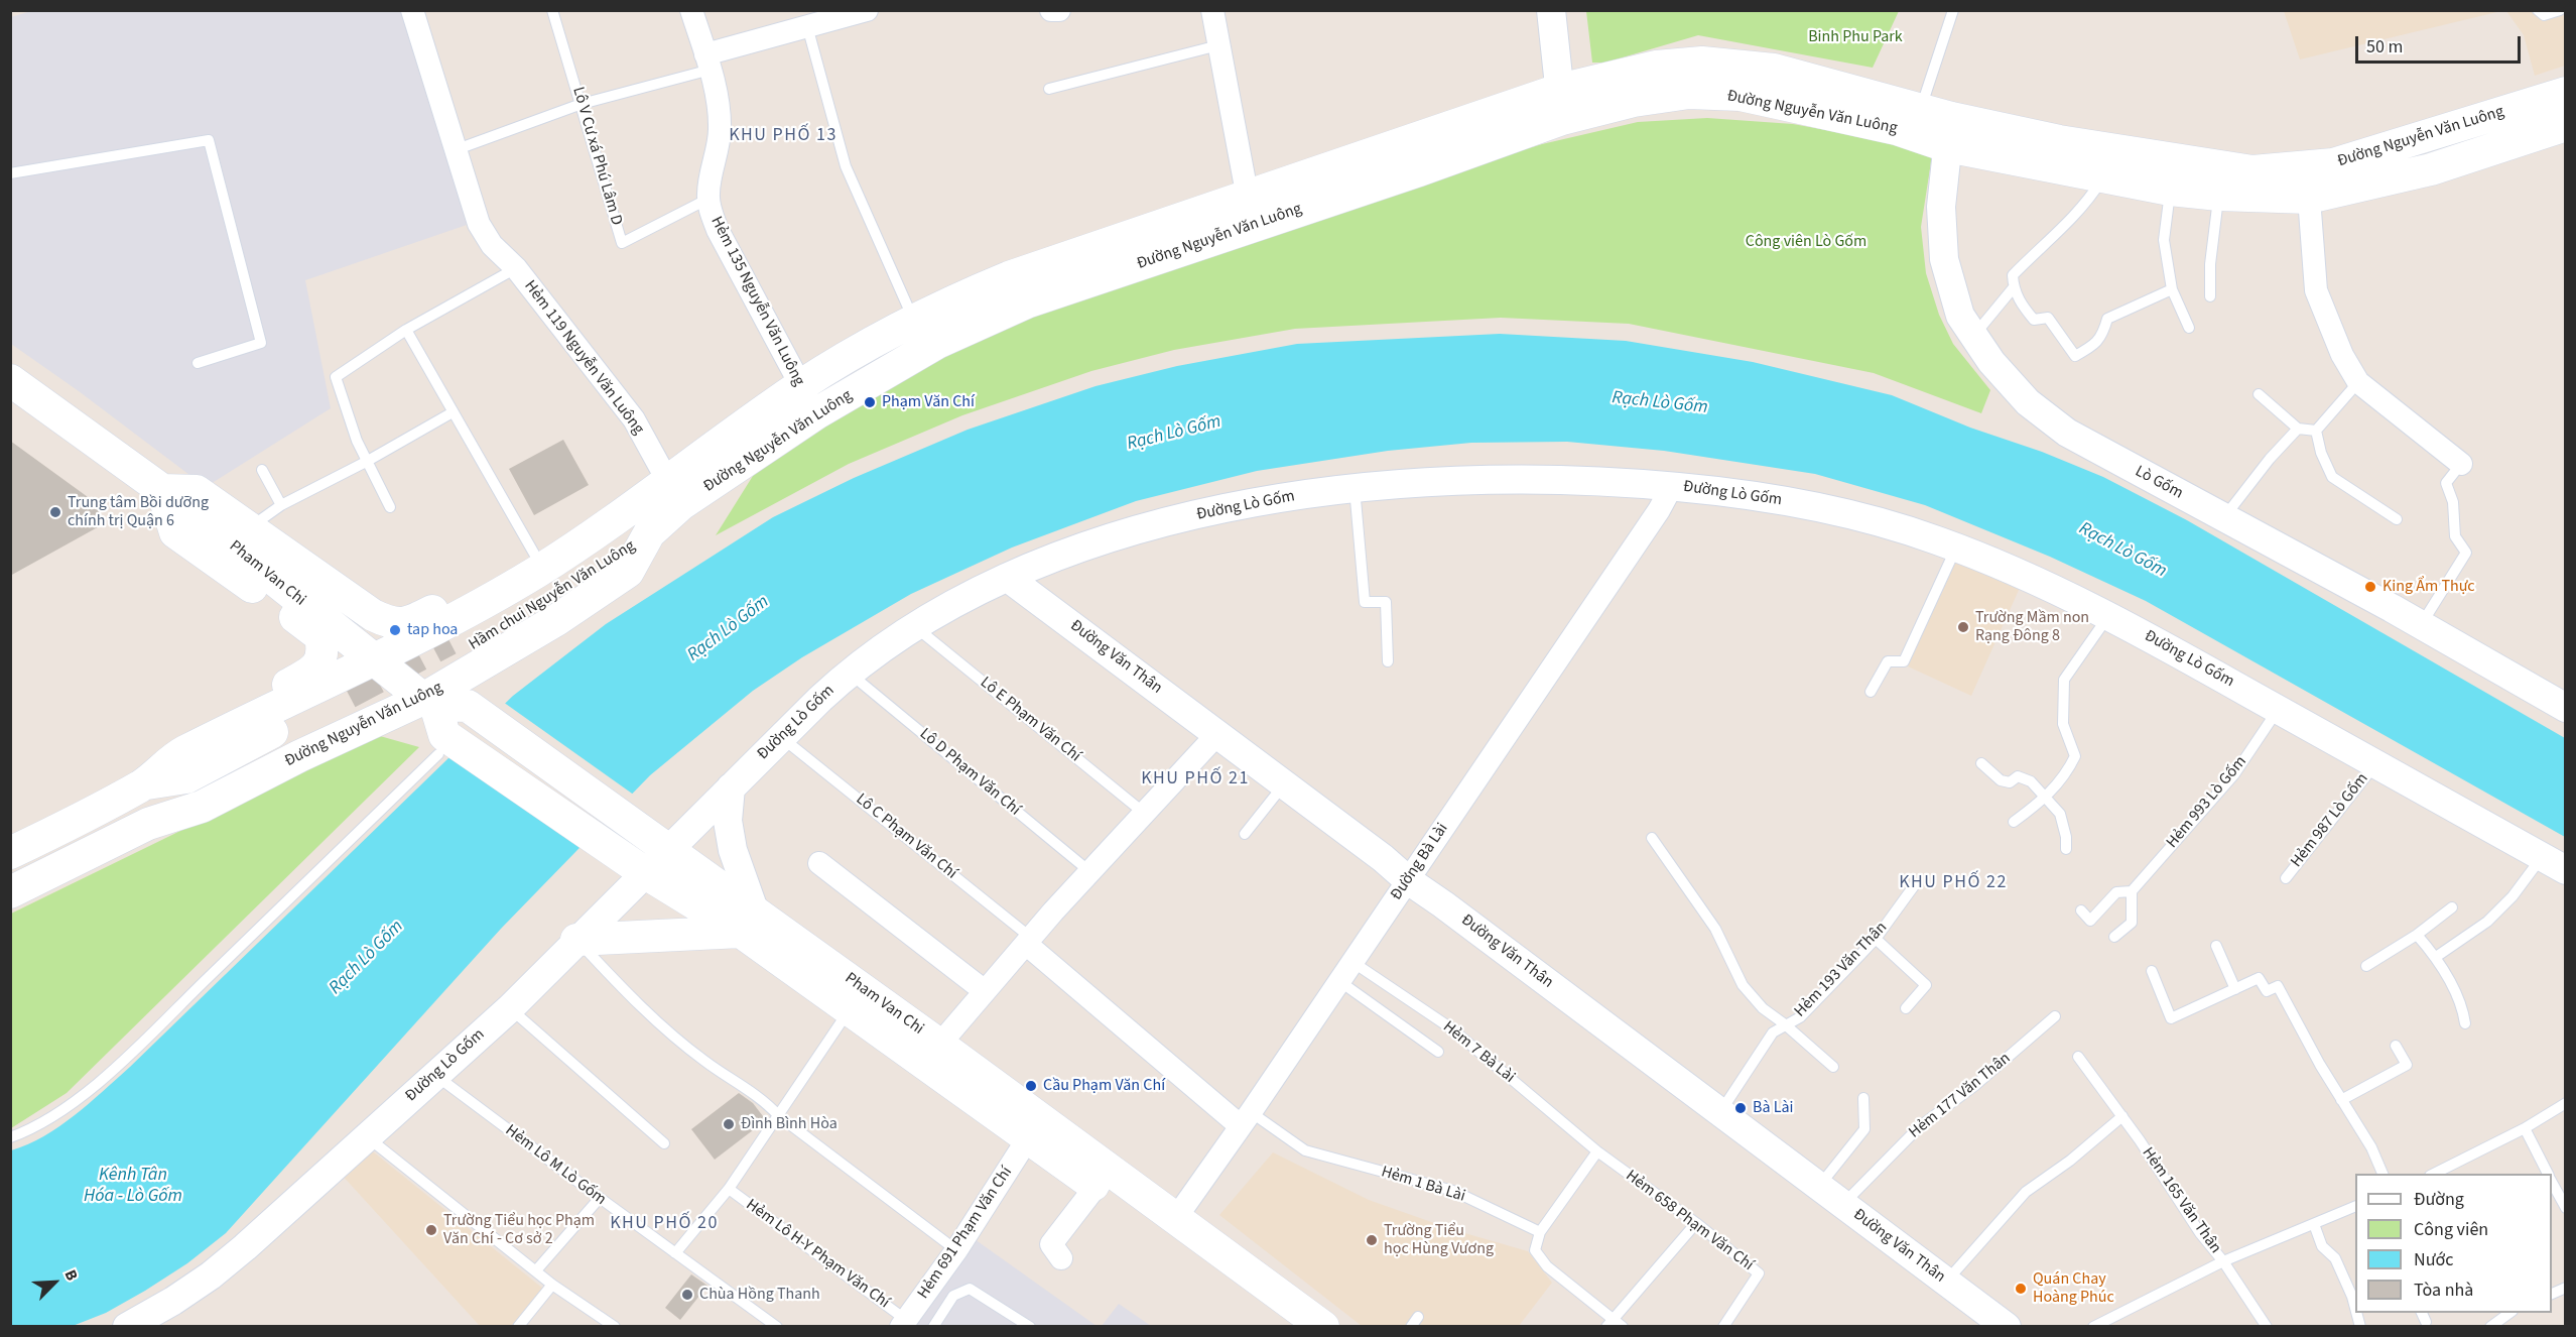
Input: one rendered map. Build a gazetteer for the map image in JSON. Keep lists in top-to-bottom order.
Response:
{
  "streets": {
    "main road": ["Đường Nguyễn Văn Luông", "Pham Van Chi", "Hầm chui Nguyễn Văn Luông"],
    "street": [
      "Hẻm 135 Nguyễn Văn Luông",
      "Hẻm 119 Nguyễn Văn Luông",
      "Lò Gốm",
      "Đường Lò Gốm",
      "Đường Văn Thân",
      "Đường Bà Lài",
      "Hẻm 691 Phạm Văn Chí"
    ],
    "lane": [
      "Lô V Cư xá Phú Lâm D",
      "Lô E Phạm Văn Chí",
      "Lô D Phạm Văn Chí",
      "Hẻm 993 Lò Gốm",
      "Hẻm 987 Lò Gốm",
      "Lô C Phạm Văn Chí",
      "Hẻm 193 Văn Thân",
      "Hẻm 7 Bà Lài",
      "Hẻm 177 Văn Thân",
      "Hẻm Lô M Lò Gốm",
      "Hẻm 1 Bà Lài",
      "Hẻm 165 Văn Thân",
      "Hẻm 658 Phạm Văn Chí",
      "Hẻm Lô H-Y Phạm Văn Chí"
    ]
  },
  "crossings": [
    ["Đường Nguyễn Văn Luông", "Hẻm 135 Nguyễn Văn Luông"],
    ["Đường Nguyễn Văn Luông", "Hẻm 119 Nguyễn Văn Luông"],
    ["Đường Nguyễn Văn Luông", "Lò Gốm"],
    ["Đường Nguyễn Văn Luông", "Pham Van Chi"],
    ["Đường Nguyễn Văn Luông", "Hầm chui Nguyễn Văn Luông"],
    ["Lô V Cư xá Phú Lâm D", "Hẻm 135 Nguyễn Văn Luông"],
    ["Đường Lò Gốm", "Pham Van Chi"],
    ["Đường Lò Gốm", "Đường Văn Thân"],
    ["Đường Lò Gốm", "Lô E Phạm Văn Chí"],
    ["Đường Lò Gốm", "Lô D Phạm Văn Chí"],
    ["Đường Lò Gốm", "Hẻm 993 Lò Gốm"],
    ["Đường Lò Gốm", "Hẻm 987 Lò Gốm"],
    ["Đường Lò Gốm", "Lô C Phạm Văn Chí"],
    ["Đường Lò Gốm", "Đường Bà Lài"],
    ["Đường Lò Gốm", "Hẻm Lô M Lò Gốm"],
    ["Pham Van Chi", "Đường Bà Lài"],
    ["Pham Van Chi", "Hẻm 691 Phạm Văn Chí"],
    ["Đường Văn Thân", "Đường Bà Lài"],
    ["Đường Văn Thân", "Hẻm 193 Văn Thân"],
    ["Đường Văn Thân", "Hẻm 177 Văn Thân"],
    ["Đường Bà Lài", "Hẻm 7 Bà Lài"],
    ["Đường Bà Lài", "Hẻm 1 Bà Lài"],
    ["Hẻm 7 Bà Lài", "Hẻm 658 Phạm Văn Chí"],
    ["Hẻm 691 Phạm Văn Chí", "Hẻm Lô H-Y Phạm Văn Chí"]
  ],
  "districts": [
    "KHU PHỐ 13",
    "KHU PHỐ 21",
    "KHU PHỐ 22",
    "KHU PHỐ 20"
  ],
  "water": ["Rạch Lò Gốm", "Kênh Tân Hóa - Lò Gốm"],
  "parks": ["Binh Phu Park", "Công viên Lò Gốm"],
  "places": [
    "Phạm Văn Chí",
    "Trung tâm Bồi dưỡng chính trị Quận 6",
    "King Ẩm Thực",
    "Trường Mầm non Rạng Đông 8",
    "tap hoa",
    "Cầu Phạm Văn Chí",
    "Bà Lài",
    "Đình Bình Hòa",
    "Trường Tiểu học Phạm Văn Chí - Cơ sở 2",
    "Trường Tiểu học Hùng Vương",
    "Quán Chay Hoàng Phúc",
    "Chùa Hồng Thanh"
  ],
  "legend": [
    "Đường",
    "Công viên",
    "Nước",
    "Tòa nhà"
  ],
  "scale_bar": "50 m",
  "north": "top right"
}
